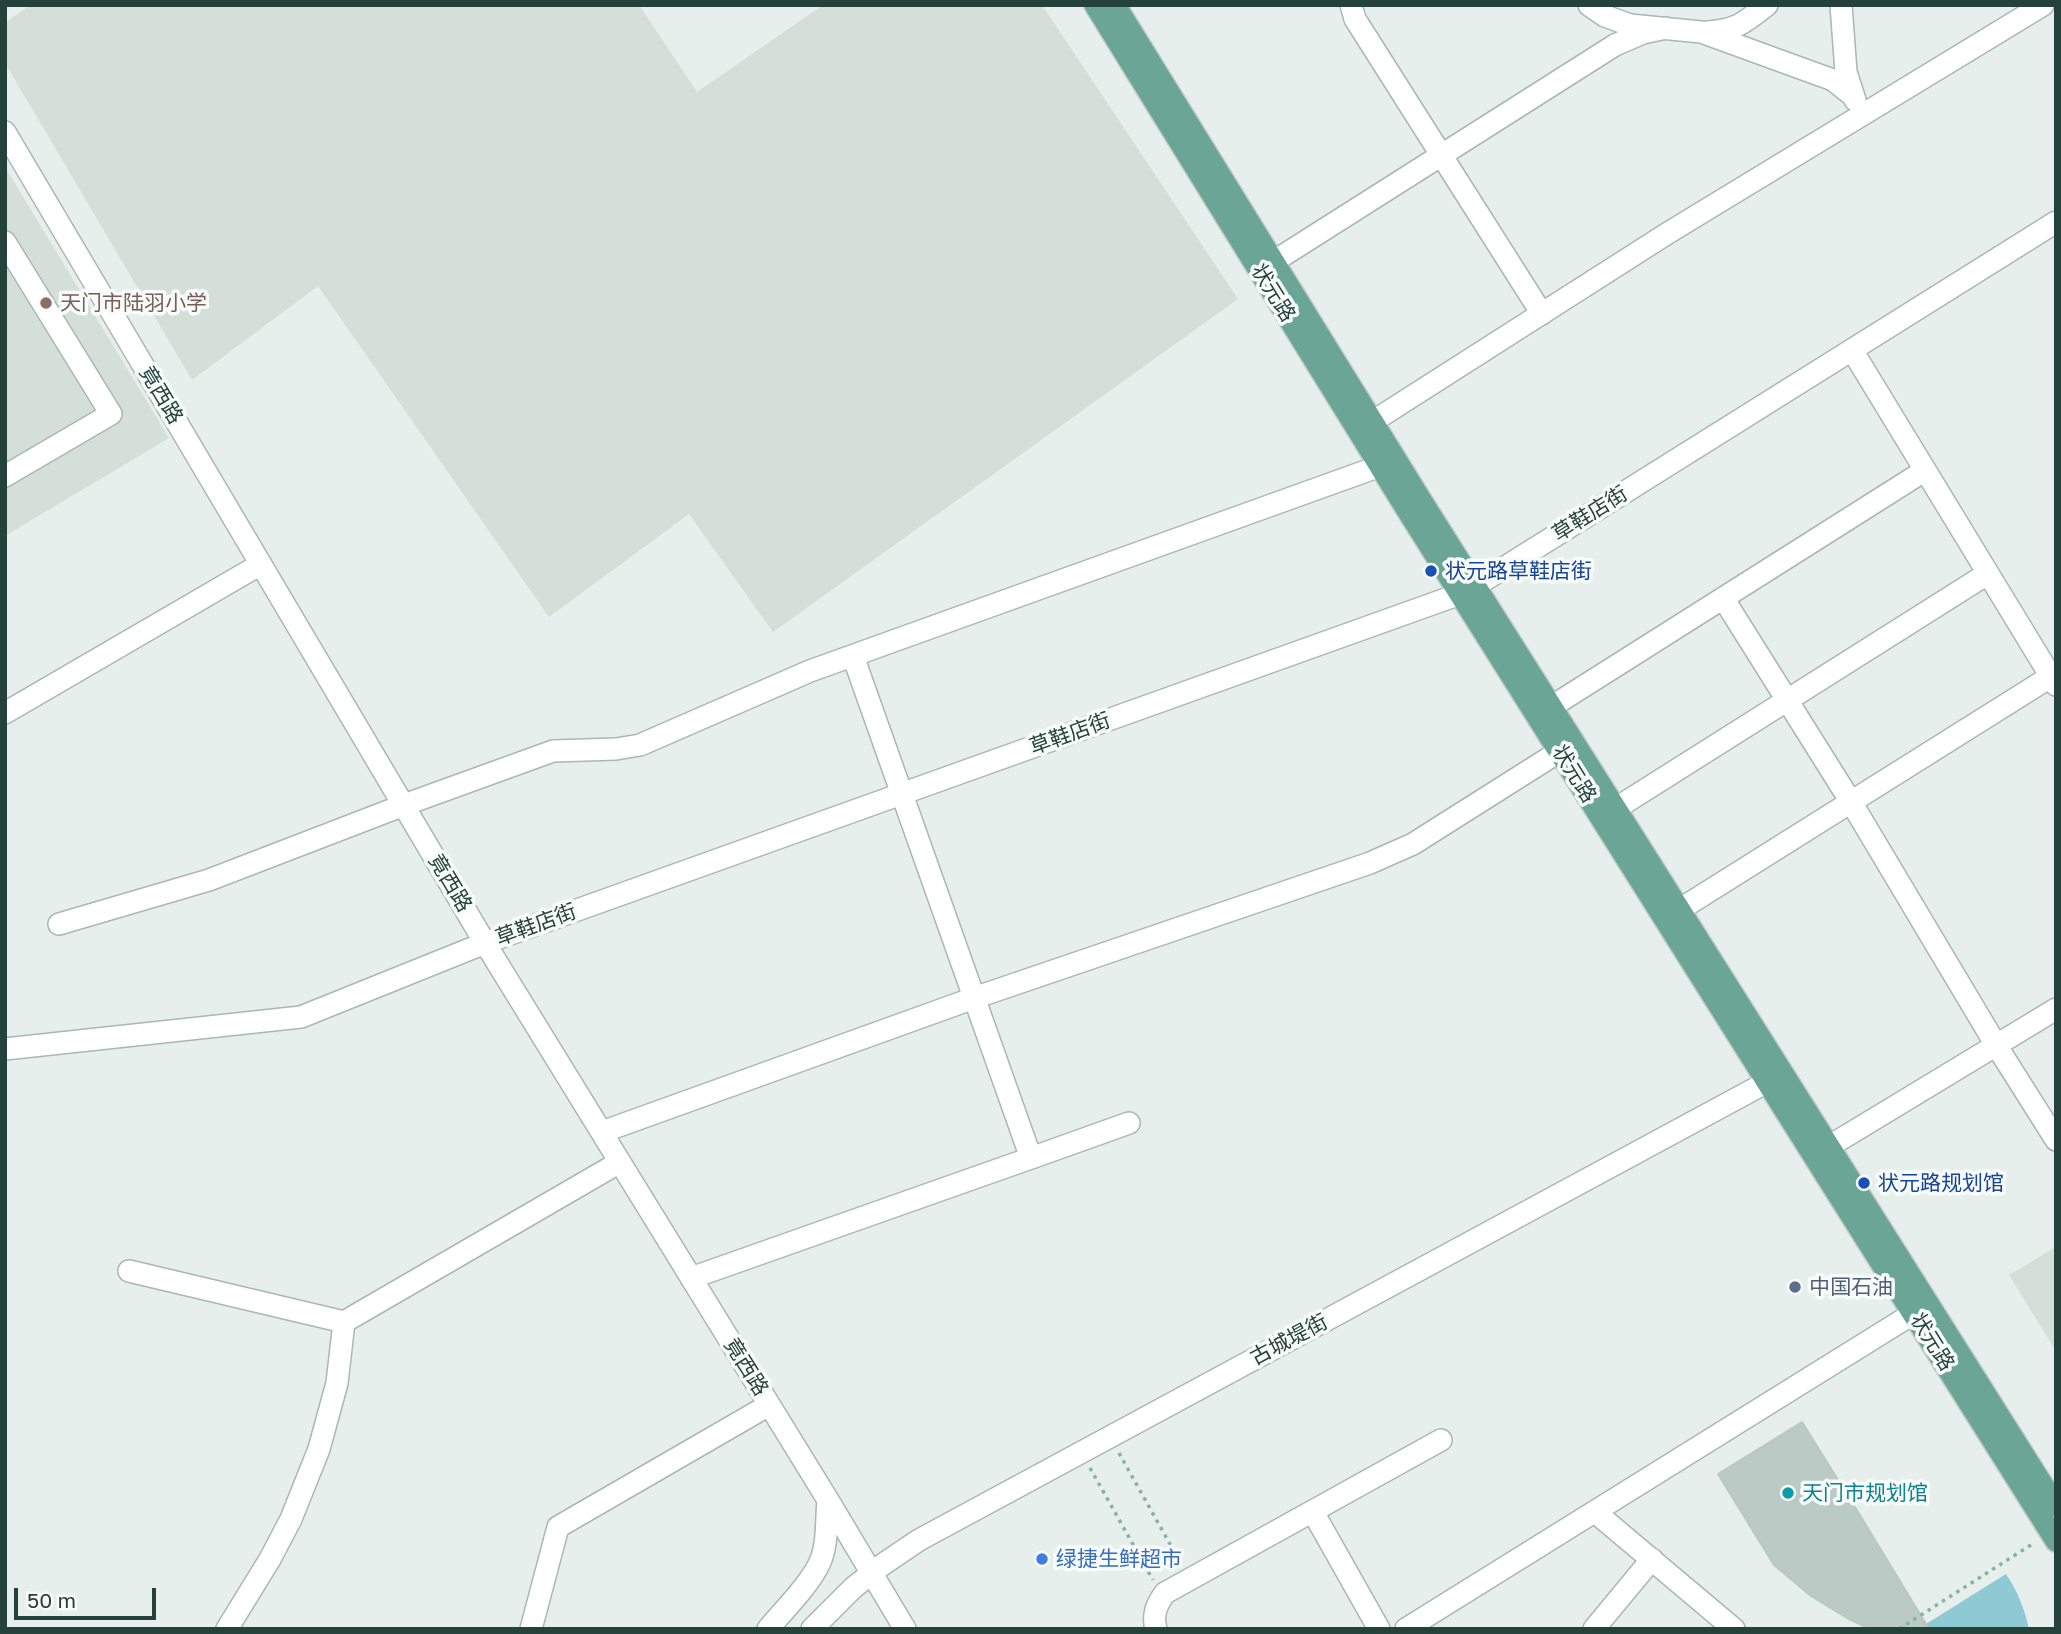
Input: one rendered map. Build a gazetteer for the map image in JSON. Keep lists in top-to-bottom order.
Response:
{
  "streets": {
    "main road": ["状元路"],
    "street": ["竟西路", "草鞋店街", "古城堤街"]
  },
  "crossings": [
    ["状元路", "草鞋店街"],
    ["状元路", "古城堤街"],
    ["竟西路", "草鞋店街"],
    ["竟西路", "古城堤街"]
  ],
  "places": [
    "天门市陆羽小学",
    "状元路草鞋店街",
    "状元路规划馆",
    "中国石油",
    "天门市规划馆",
    "绿捷生鲜超市"
  ],
  "scale_bar": "50 m"
}
